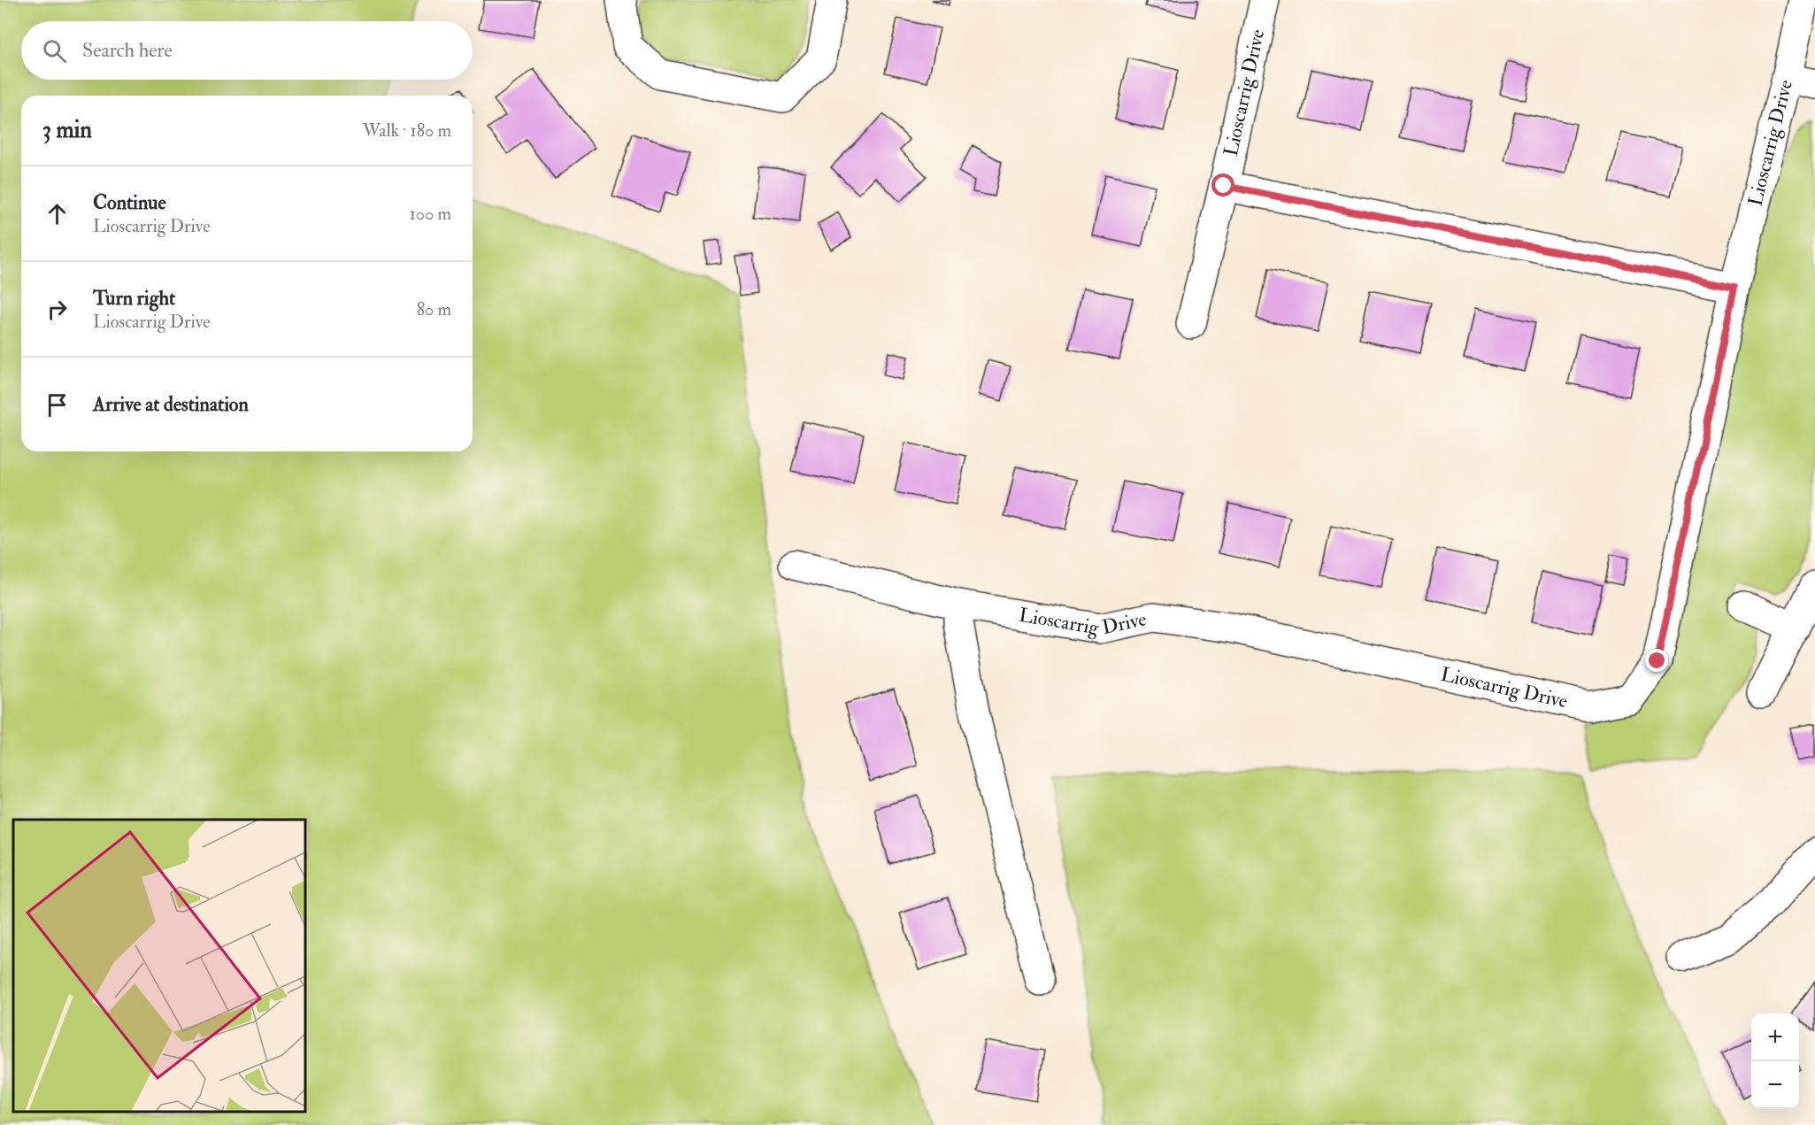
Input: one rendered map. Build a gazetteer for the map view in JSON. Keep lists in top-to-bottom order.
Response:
{
  "streets": {
    "street": ["Lioscarrig Drive"]
  },
  "page": {
    "search": "Search here",
    "heading": ["3 min", "Walk · 180 m"],
    "list": [
      ["Continue", "Lioscarrig Drive", "100 m"],
      ["Turn right", "Lioscarrig Drive", "80 m"],
      "Arrive at destination"
    ],
    "map_buttons": ["+", "−"]
  }
}
